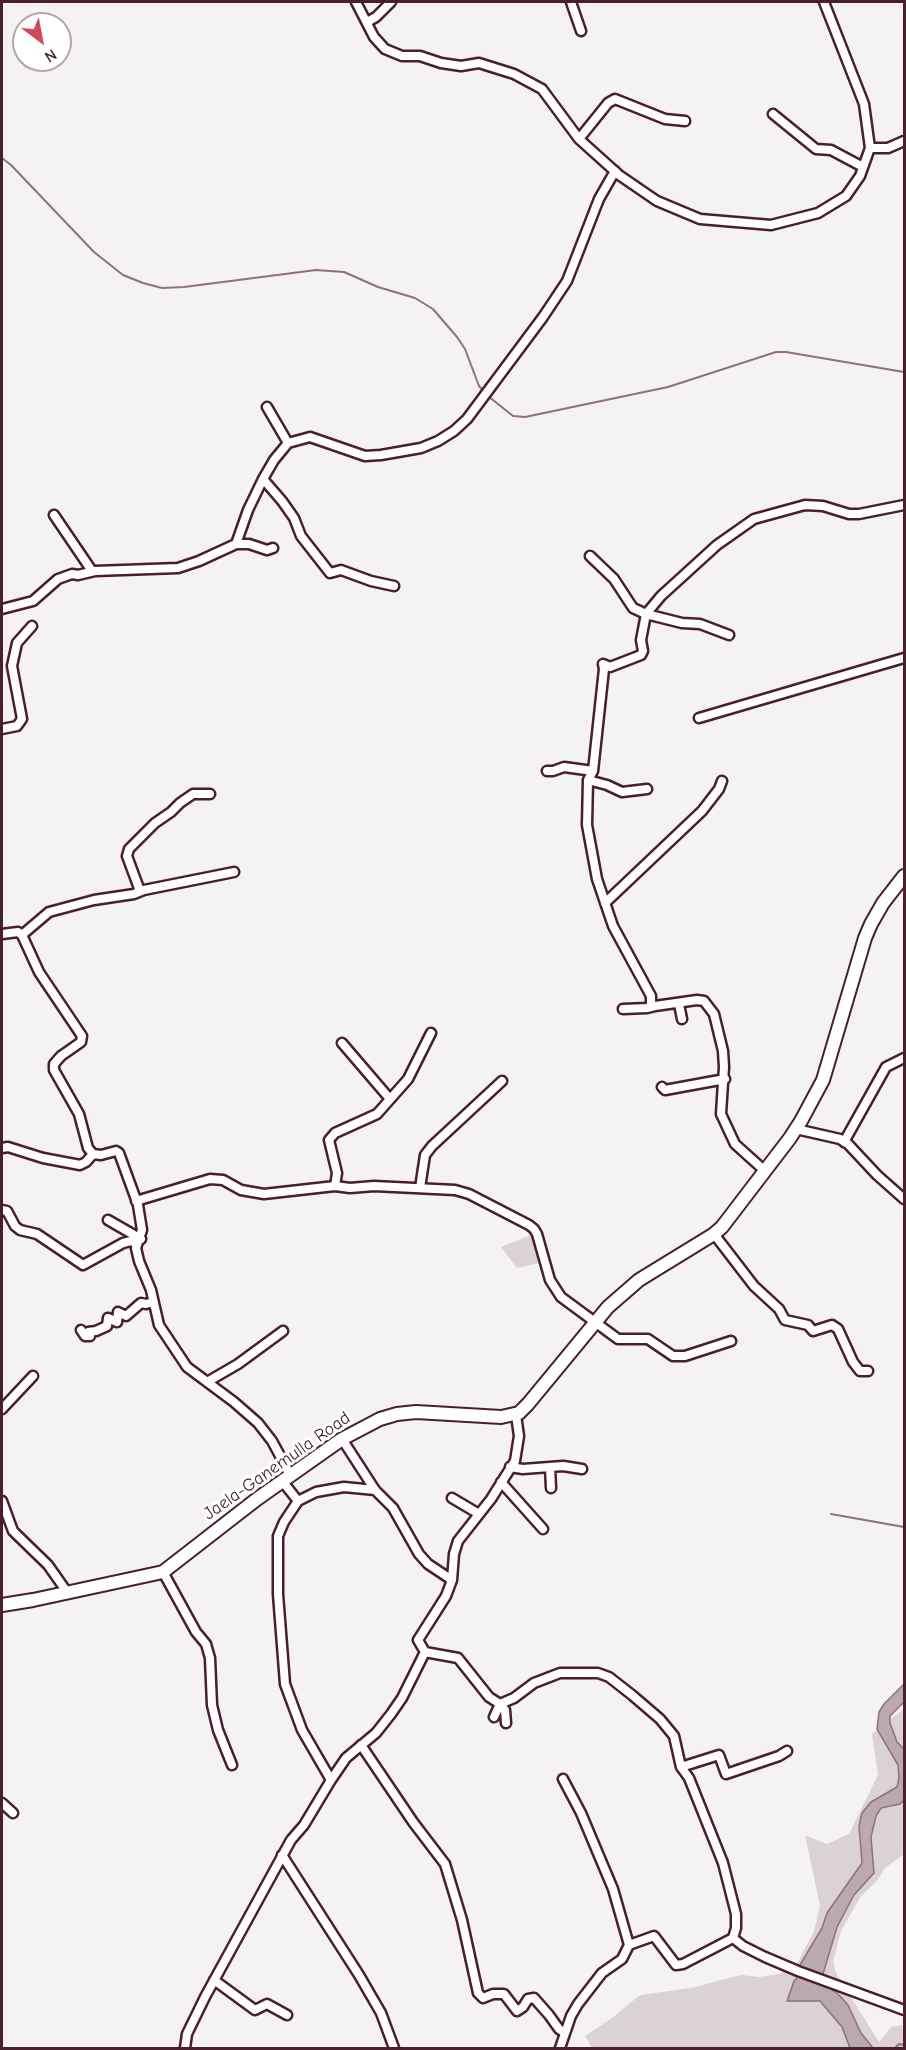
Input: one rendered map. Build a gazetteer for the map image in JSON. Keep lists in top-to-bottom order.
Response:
{
  "streets": {
    "main road": ["Jaela-Ganemulla Road"]
  },
  "north": "bottom right"
}
